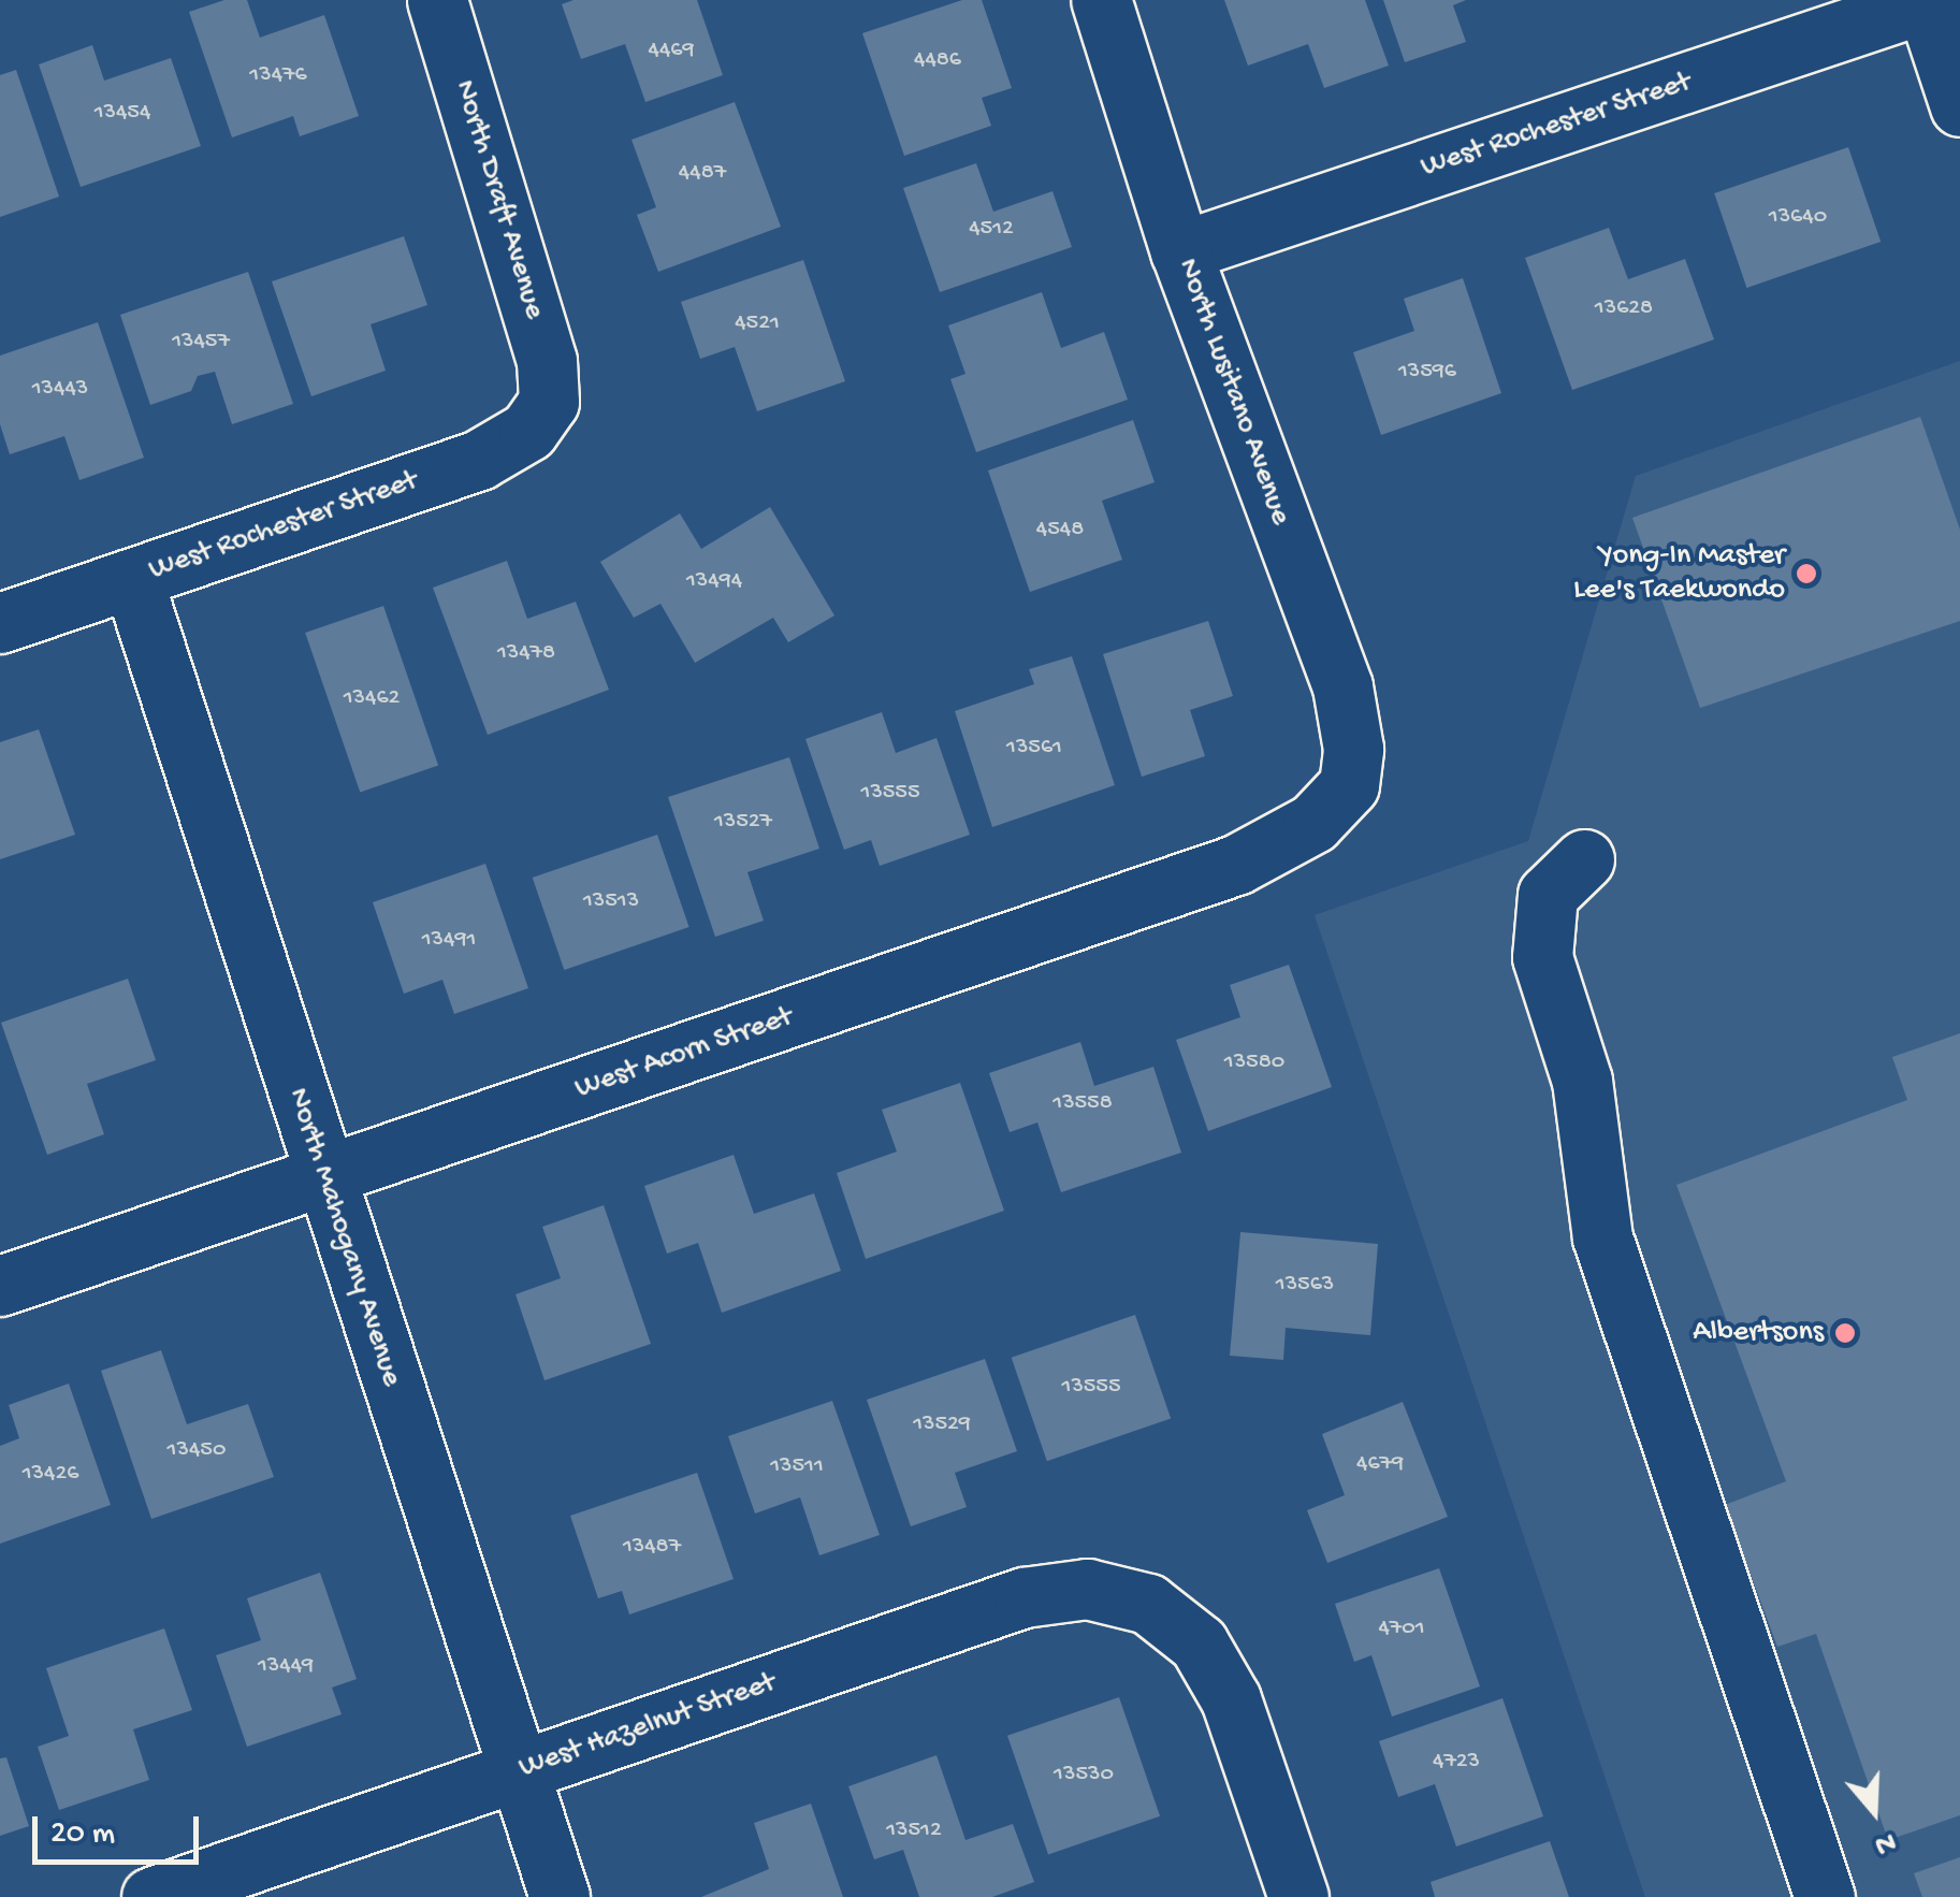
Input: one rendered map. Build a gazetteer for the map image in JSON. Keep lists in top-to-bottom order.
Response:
{
  "streets": {
    "street": [
      "West Rochester Street",
      "North Draft Avenue",
      "North Lusitano Avenue",
      "West Acorn Street",
      "North Mahogany Avenue",
      "West Hazelnut Street"
    ]
  },
  "crossings": [
    ["West Rochester Street", "North Draft Avenue"],
    ["West Rochester Street", "North Lusitano Avenue"],
    ["West Rochester Street", "North Mahogany Avenue"],
    ["North Lusitano Avenue", "West Acorn Street"],
    ["West Acorn Street", "North Mahogany Avenue"],
    ["North Mahogany Avenue", "West Hazelnut Street"]
  ],
  "places": ["Yong-In Master Lee's Taekwondo", "Albertsons"],
  "house_numbers": [
    "4469",
    "4486",
    "13476",
    "13454",
    "4487",
    "13640",
    "4512",
    "13628",
    "4521",
    "13457",
    "13596",
    "13443",
    "4548",
    "13494",
    "13478",
    "13462",
    "13561",
    "13555",
    "13527",
    "13513",
    "13491",
    "13580",
    "13558",
    "13563",
    "13555",
    "13529",
    "13450",
    "4679",
    "13511",
    "13426",
    "13487",
    "4701",
    "13449",
    "4723",
    "13530",
    "13512"
  ],
  "scale_bar": "20 m",
  "north": "bottom"
}
